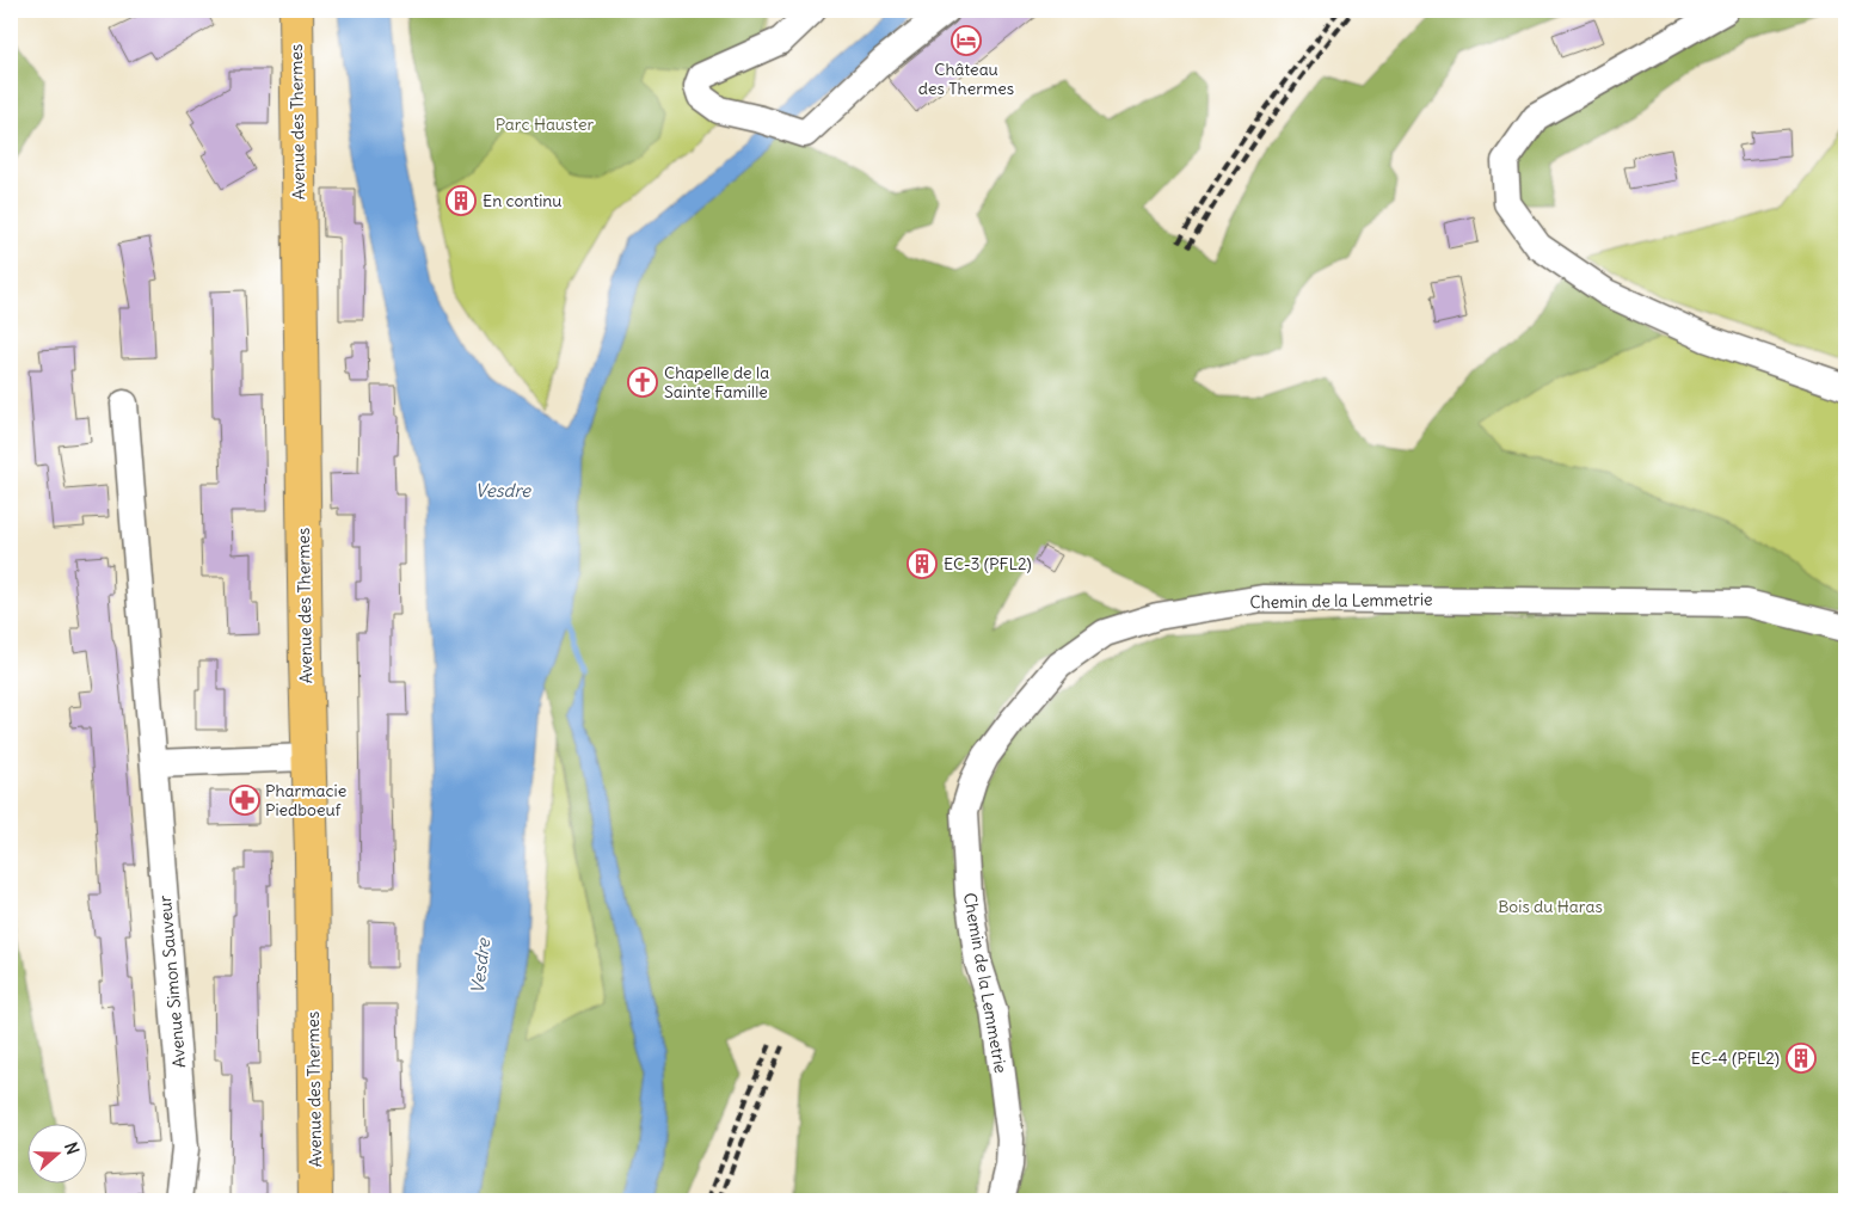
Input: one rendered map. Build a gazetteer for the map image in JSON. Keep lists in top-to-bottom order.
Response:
{
  "streets": {
    "main road": ["Avenue des Thermes"],
    "street": ["Chemin de la Lemmetrie", "Avenue Simon Sauveur"]
  },
  "water": ["Vesdre"],
  "parks": ["Parc Hauster", "Bois du Haras"],
  "places": {
    "hotel": ["Château des Thermes"],
    "building": ["En continu", "EC-3 (PFL2)", "EC-4 (PFL2)"],
    "church": ["Chapelle de la Sainte Famille"],
    "pharmacy": ["Pharmacie Piedboeuf"]
  },
  "north": "right"
}
